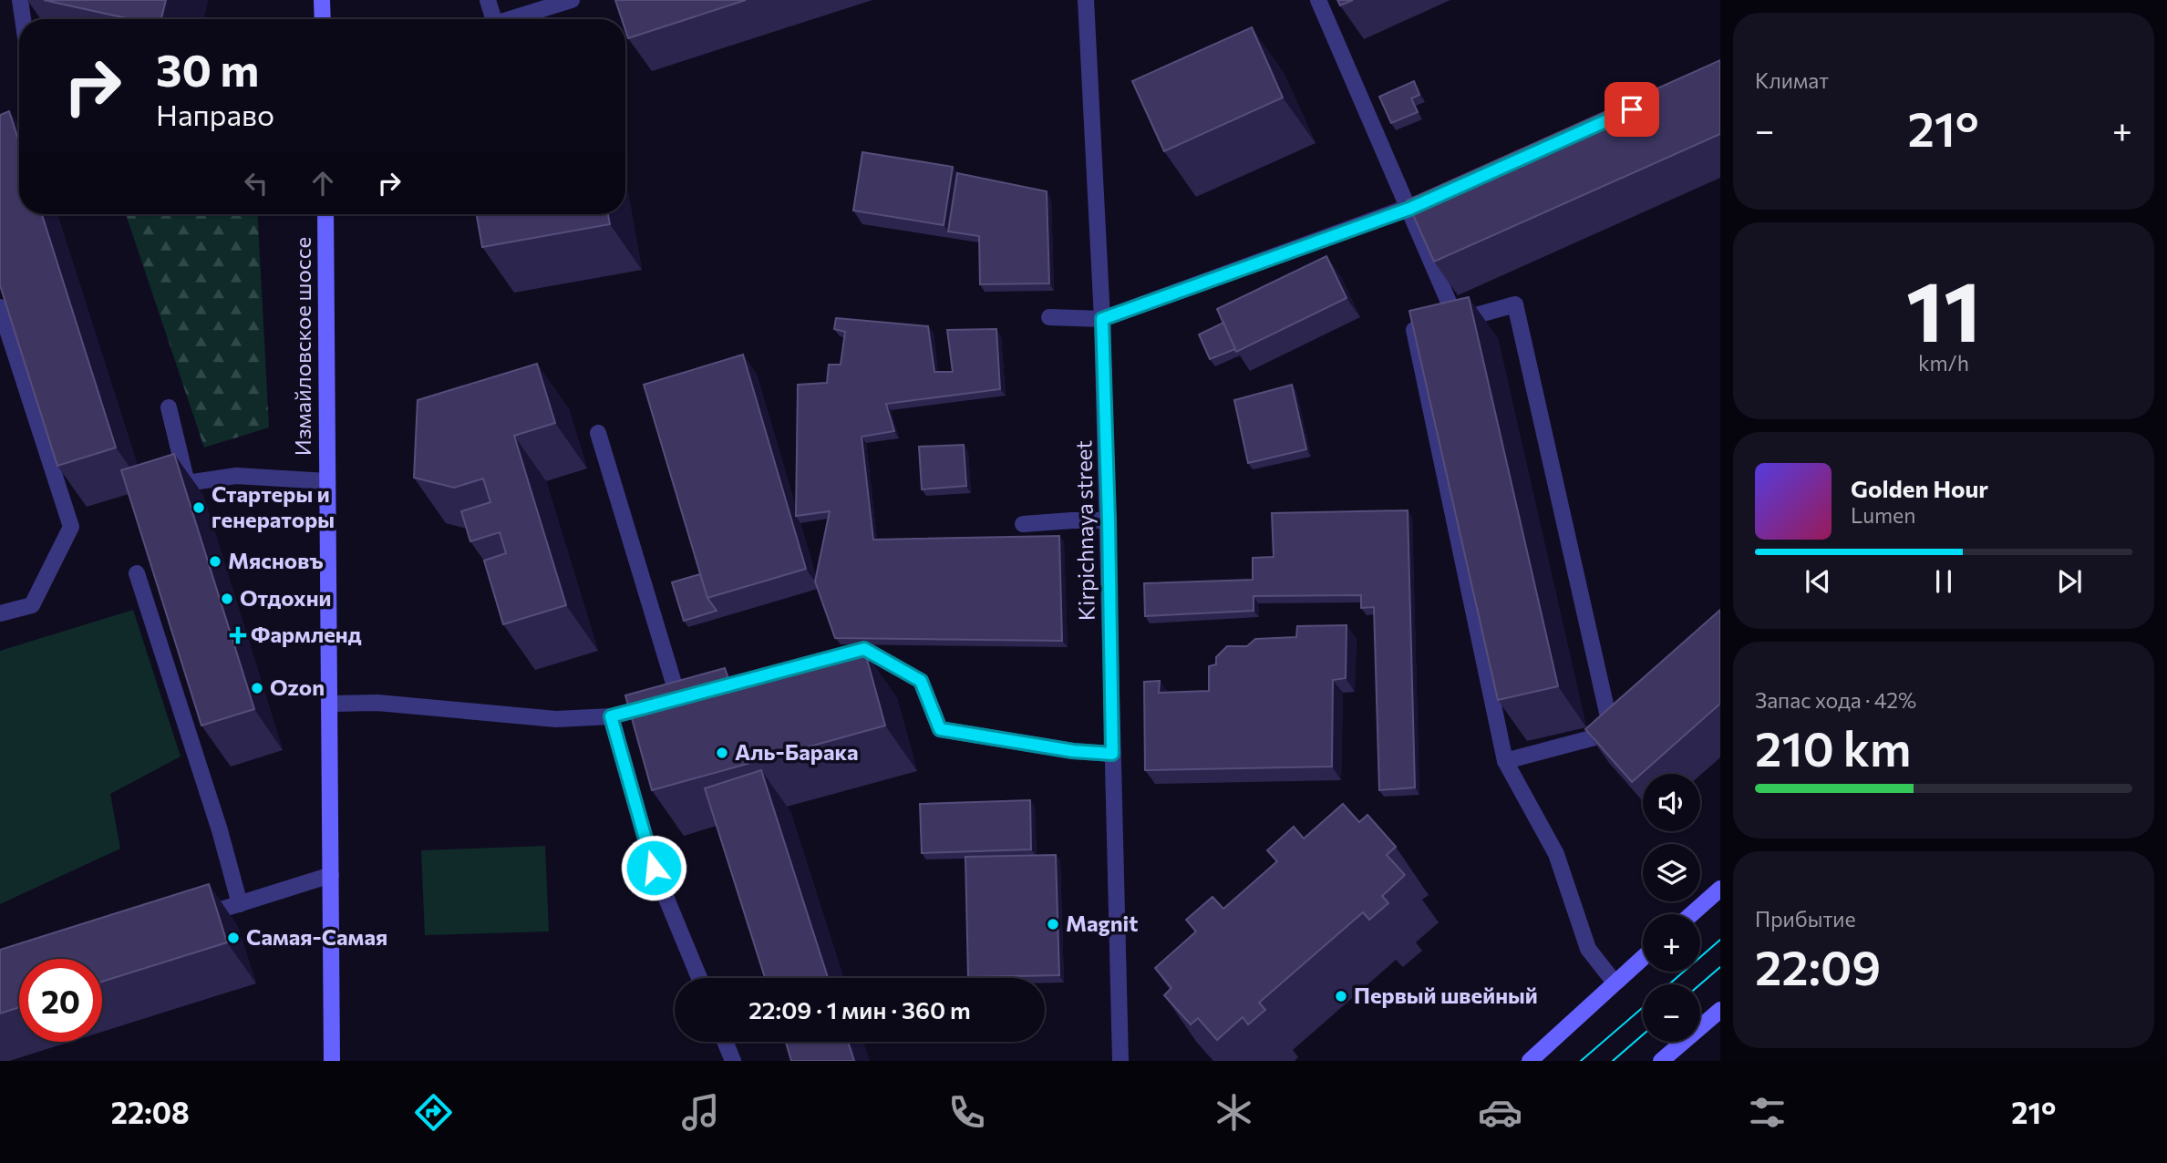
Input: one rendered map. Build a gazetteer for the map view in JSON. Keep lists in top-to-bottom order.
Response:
{
  "streets": {
    "main road": ["Измайловское шоссе"],
    "street": ["Kirpichnaya street"]
  },
  "places": {
    "other": [
      "Стартеры и генераторы",
      "Мясновъ",
      "Отдохни",
      "Ozon",
      "Аль-Барака",
      "Magnit",
      "Самая-Самая",
      "Первый швейный"
    ],
    "health": ["Фармленд"]
  },
  "page": {
    "tile": [
      "Климат",
      ["11", "km/h"],
      ["Запас хода · 42%", "210 km"],
      ["Прибытие", "22:09"]
    ],
    "turn": ["30 m", "Направо"],
    "heat": ["−", "21°", "+"],
    "song": ["Golden Hour", "Lumen"],
    "map_buttons": ["+", "−"],
    "limit": "20",
    "trip": "22:09 · 1 мин · 360 m",
    "tabs": ["22:08", "21°"]
  }
}
